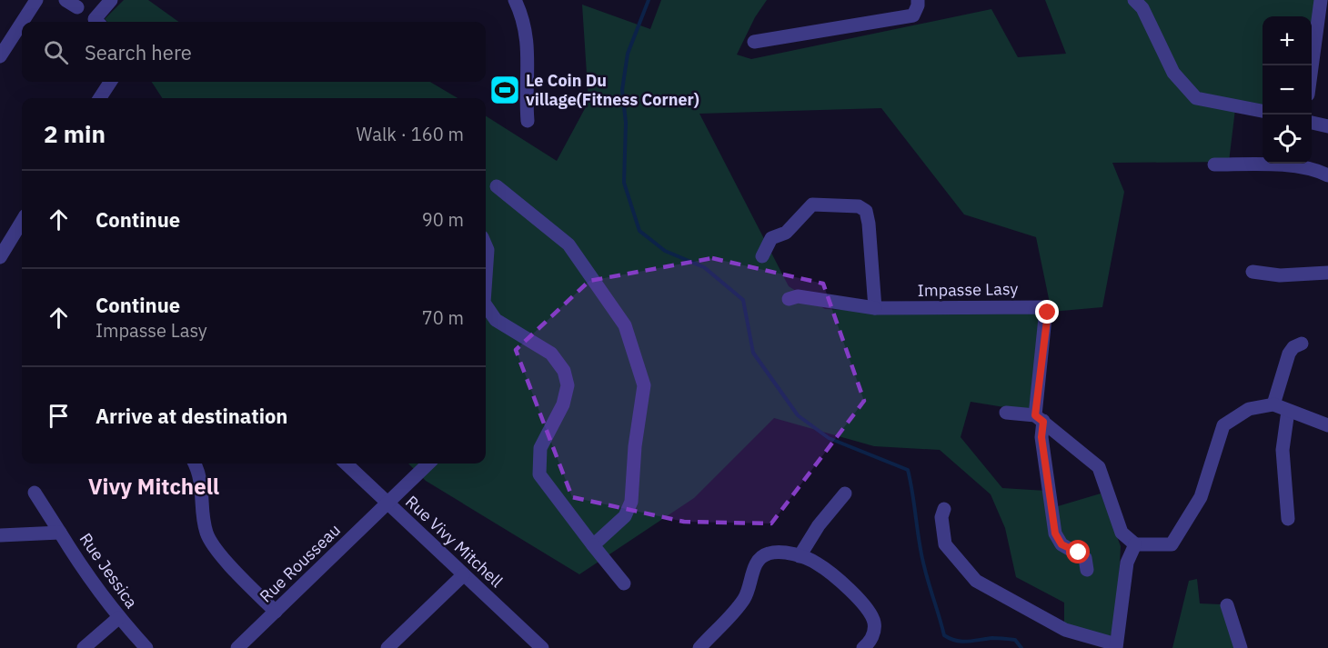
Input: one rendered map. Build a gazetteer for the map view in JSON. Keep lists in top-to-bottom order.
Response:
{
  "streets": {
    "street": [
      "Impasse Lasy",
      "Rue Vivy Mitchell",
      "Rue Rousseau",
      "Rue Jessica"
    ]
  },
  "crossings": [
    ["Rue Vivy Mitchell", "Rue Rousseau"]
  ],
  "districts": ["Vivy Mitchell"],
  "places": {
    "sports": ["Le Coin Du village(Fitness Corner)"]
  },
  "page": {
    "map_buttons": ["+", "−"],
    "search": "Search here",
    "heading": ["2 min", "Walk · 160 m"],
    "list": [
      ["Continue", "90 m"],
      ["Continue", "Impasse Lasy", "70 m"],
      "Arrive at destination"
    ]
  }
}
